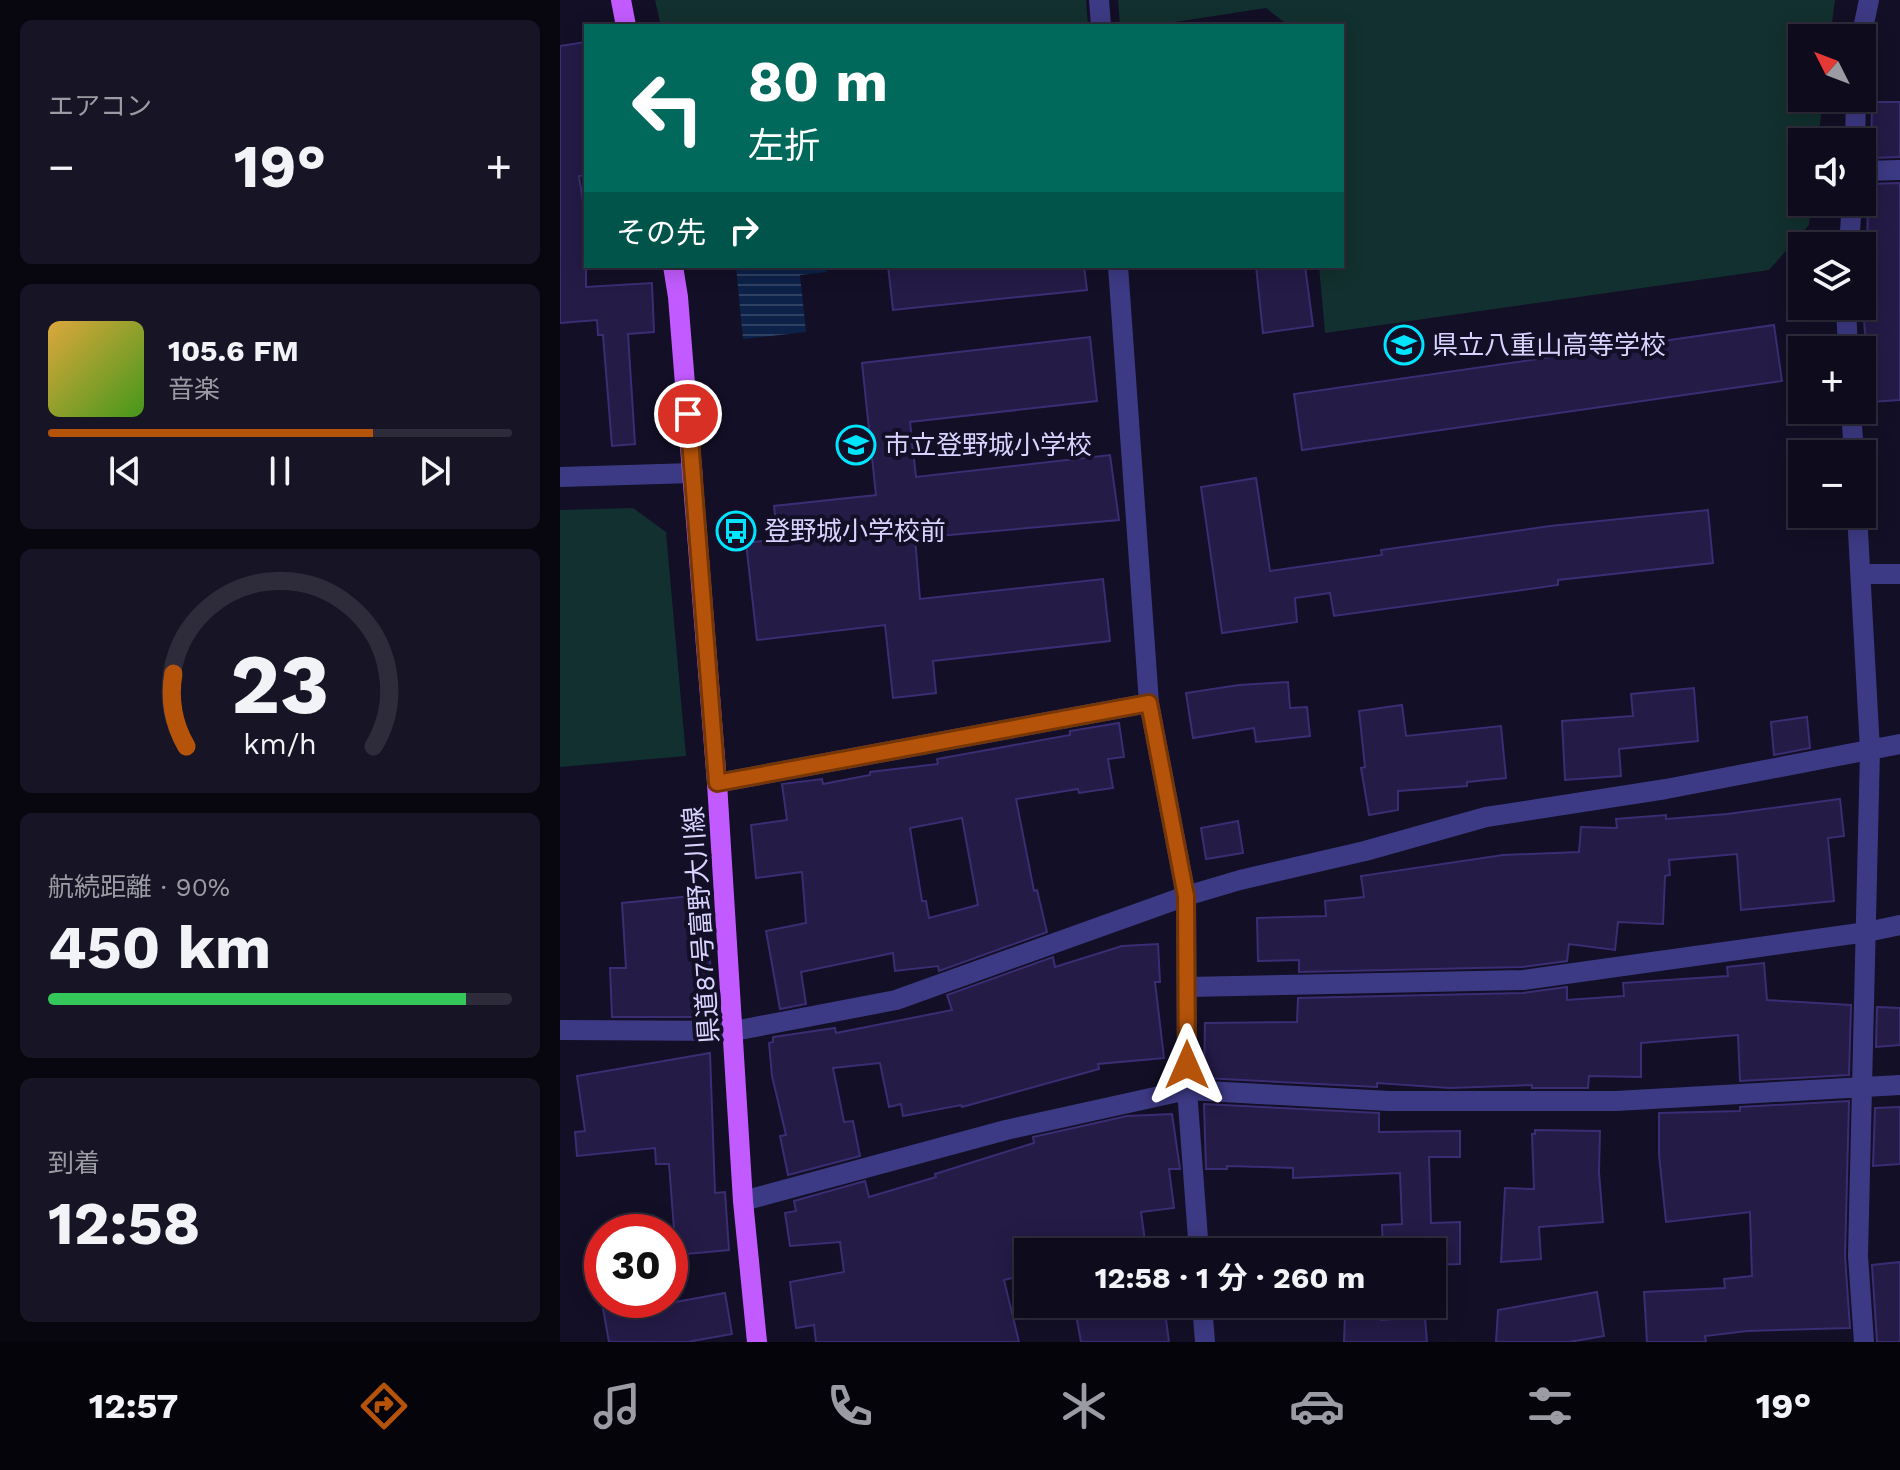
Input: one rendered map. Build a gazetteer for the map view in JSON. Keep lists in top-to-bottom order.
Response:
{
  "streets": {
    "main road": ["県道87号富野大川線"]
  },
  "places": {
    "school or university": ["県立八重山高等学校", "市立登野城小学校"],
    "bus stop": ["登野城小学校前"]
  },
  "north": "top left",
  "page": {
    "tile": [
      "エアコン",
      ["航続距離 · 90%", "450 km"],
      ["到着", "12:58"]
    ],
    "map_buttons": ["+", "−"],
    "turn": ["80 m", "左折"],
    "heat": ["−", "19°", "+"],
    "then": "その先",
    "song": ["105.6 FM", "音楽"],
    "limit": "30",
    "trip": "12:58 · 1 分 · 260 m",
    "tabs": ["12:57", "19°"],
    "gauge": ["23", "km/h"]
  }
}
